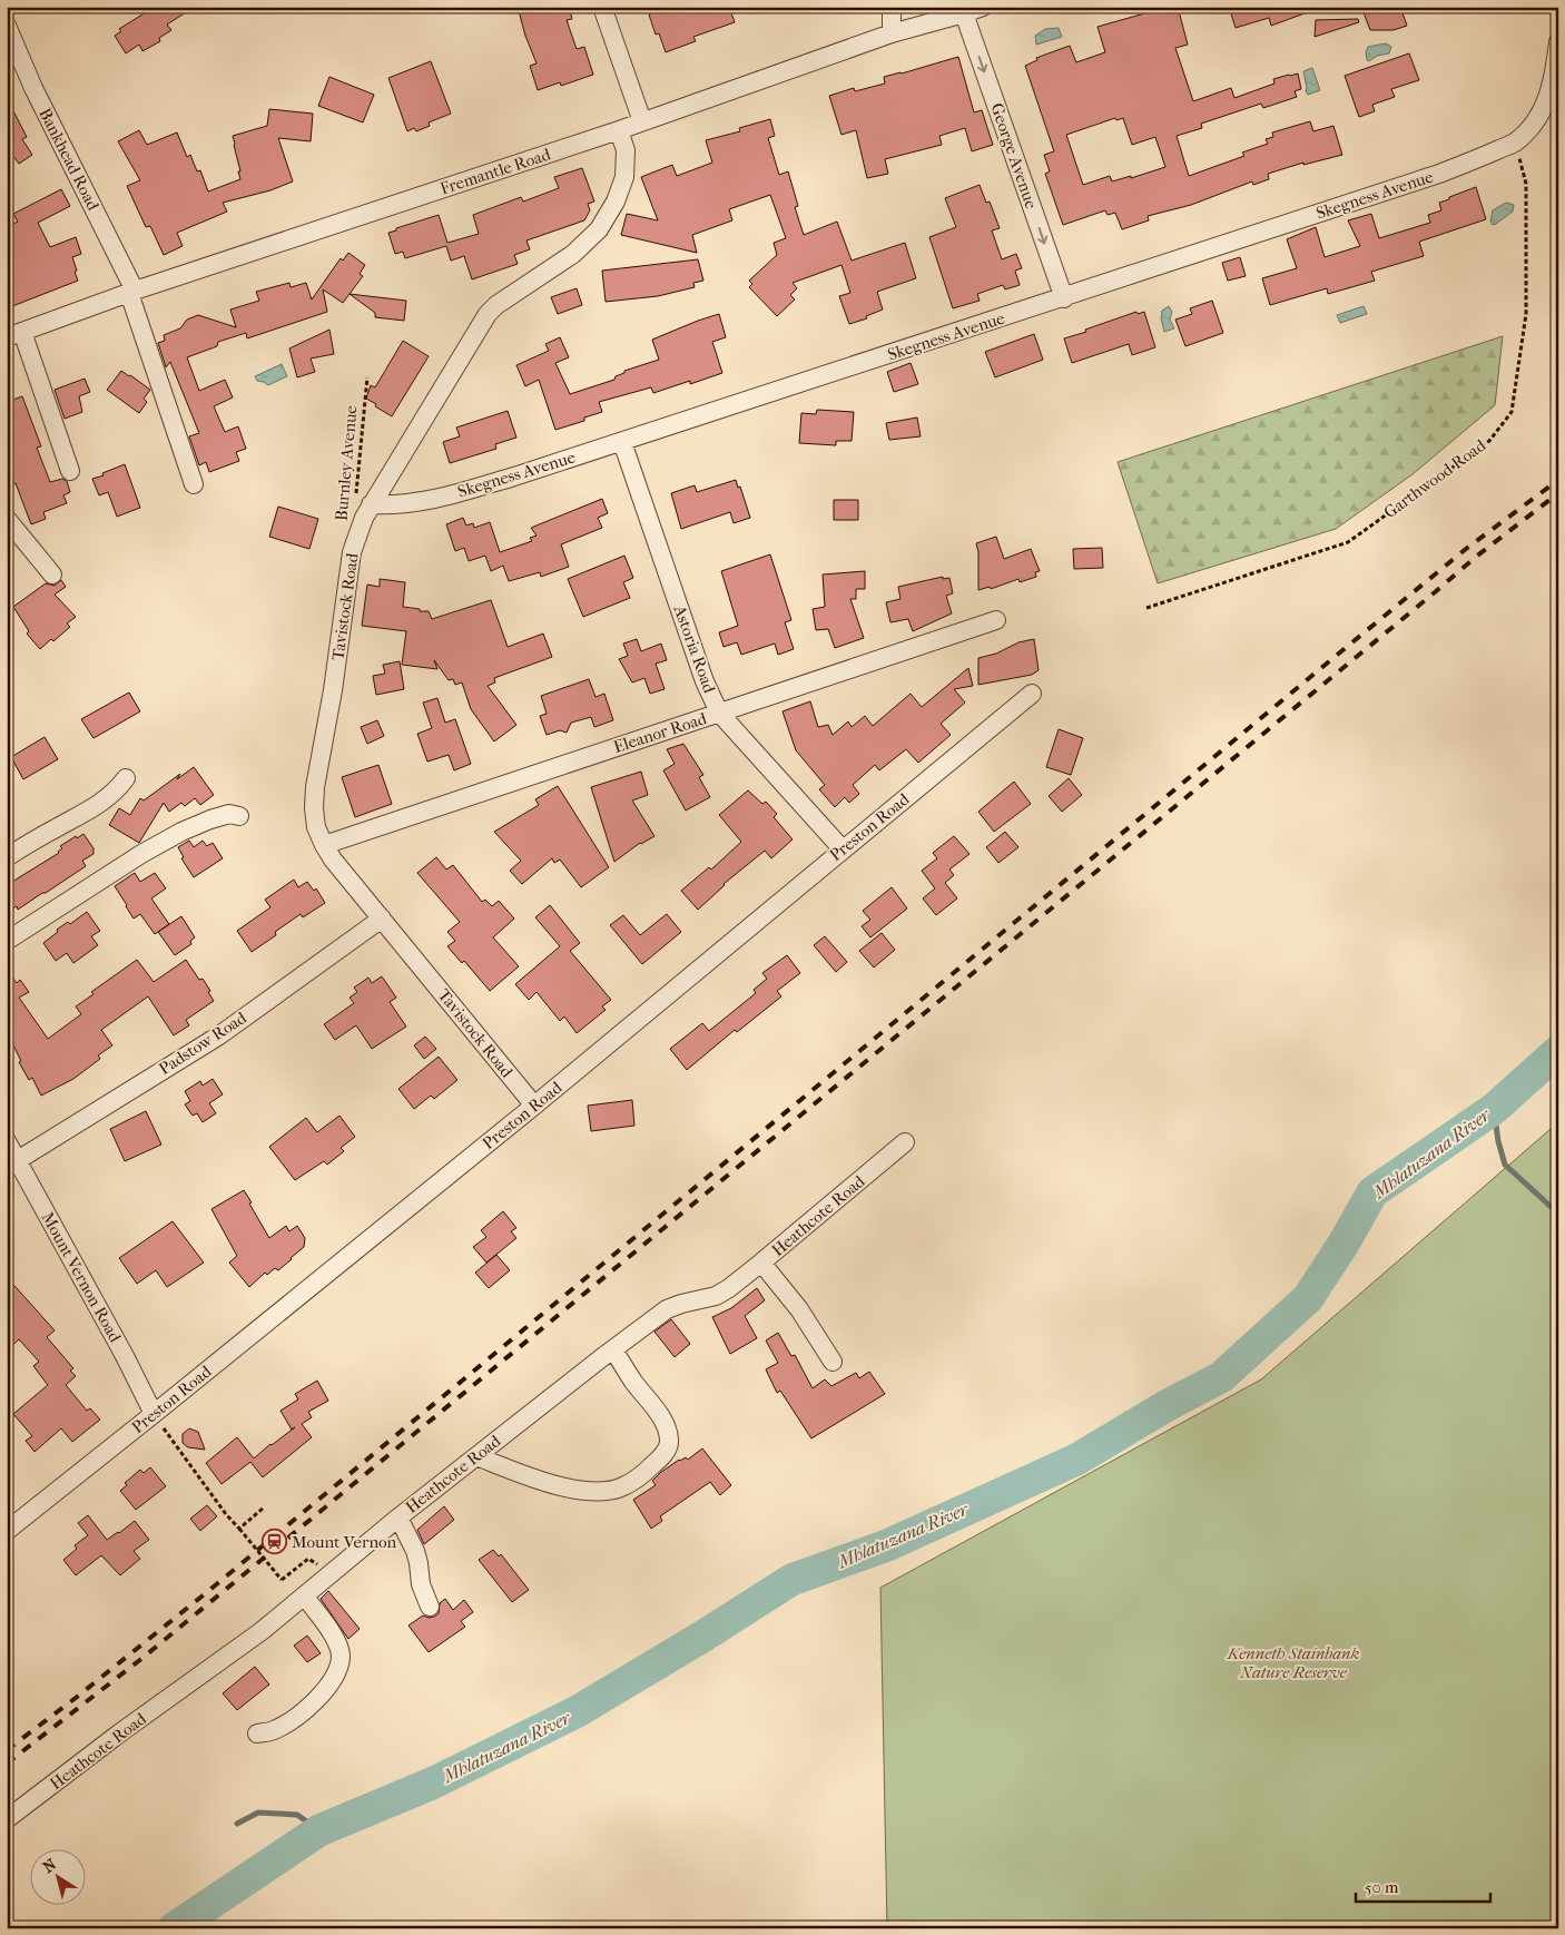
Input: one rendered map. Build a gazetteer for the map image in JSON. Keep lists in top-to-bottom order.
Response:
{
  "streets": {
    "street": [
      "George Avenue",
      "Bankhead Road",
      "Fremantle Road",
      "Skegness Avenue",
      "Tavistock Road",
      "Astoria Road",
      "Eleanor Road",
      "Preston Road",
      "Padstow Road",
      "Heathcote Road",
      "Mount Vernon Road"
    ],
    "path": ["Burnley Avenue", "Garthwood Road"]
  },
  "crossings": [
    ["George Avenue", "Fremantle Road"],
    ["George Avenue", "Skegness Avenue"],
    ["Bankhead Road", "Fremantle Road"],
    ["Fremantle Road", "Tavistock Road"],
    ["Skegness Avenue", "Burnley Avenue"],
    ["Skegness Avenue", "Garthwood Road"],
    ["Skegness Avenue", "Tavistock Road"],
    ["Skegness Avenue", "Astoria Road"],
    ["Burnley Avenue", "Tavistock Road"],
    ["Tavistock Road", "Eleanor Road"],
    ["Tavistock Road", "Preston Road"],
    ["Tavistock Road", "Padstow Road"],
    ["Astoria Road", "Eleanor Road"],
    ["Astoria Road", "Preston Road"],
    ["Preston Road", "Mount Vernon Road"],
    ["Padstow Road", "Mount Vernon Road"]
  ],
  "one_way": ["George Avenue"],
  "water": ["Mhlatuzana River"],
  "parks": ["Kenneth Stainbank Nature Reserve"],
  "places": {
    "station": ["Mount Vernon"]
  },
  "scale_bar": "50 m",
  "north": "top left"
}
